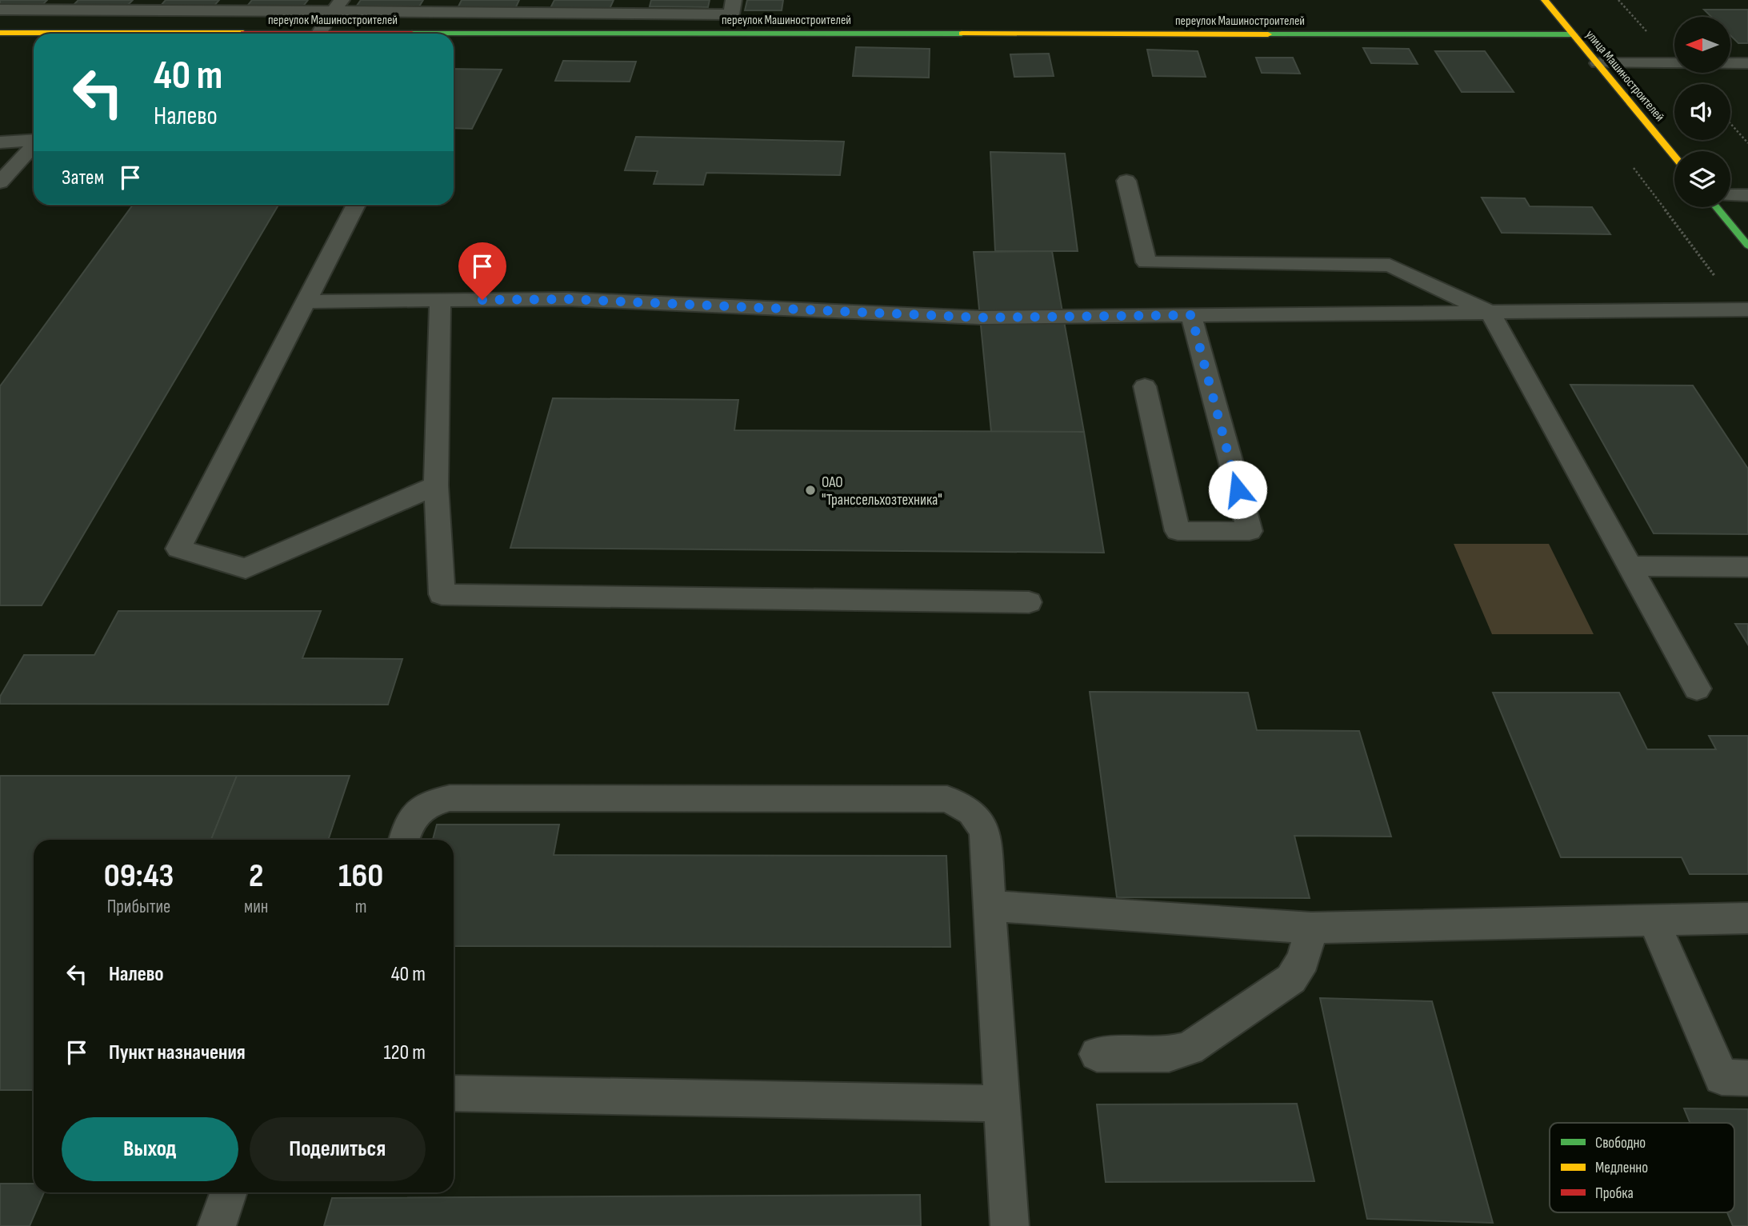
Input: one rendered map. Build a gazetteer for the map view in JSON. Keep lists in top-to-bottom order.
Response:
{
  "streets": {
    "street": ["переулок Машиностроителей", "улица Машиностроителей"]
  },
  "crossings": [
    ["переулок Машиностроителей", "улица Машиностроителей"]
  ],
  "places": ["ОАО \"Транссельхозтехника\""],
  "legend": ["Свободно", "Медленно", "Пробка"],
  "north": "left",
  "page": {
    "turn": ["40 m", "Налево"],
    "then": "Затем",
    "eta": [
      "09:43",
      "Прибытие",
      "2",
      "мин",
      "160",
      "m"
    ],
    "list": [
      {
        "name": "Налево",
        "value": "40 m"
      },
      {
        "name": "Пункт назначения",
        "value": "120 m"
      }
    ],
    "buttons": ["Выход", "Поделиться"]
  }
}
